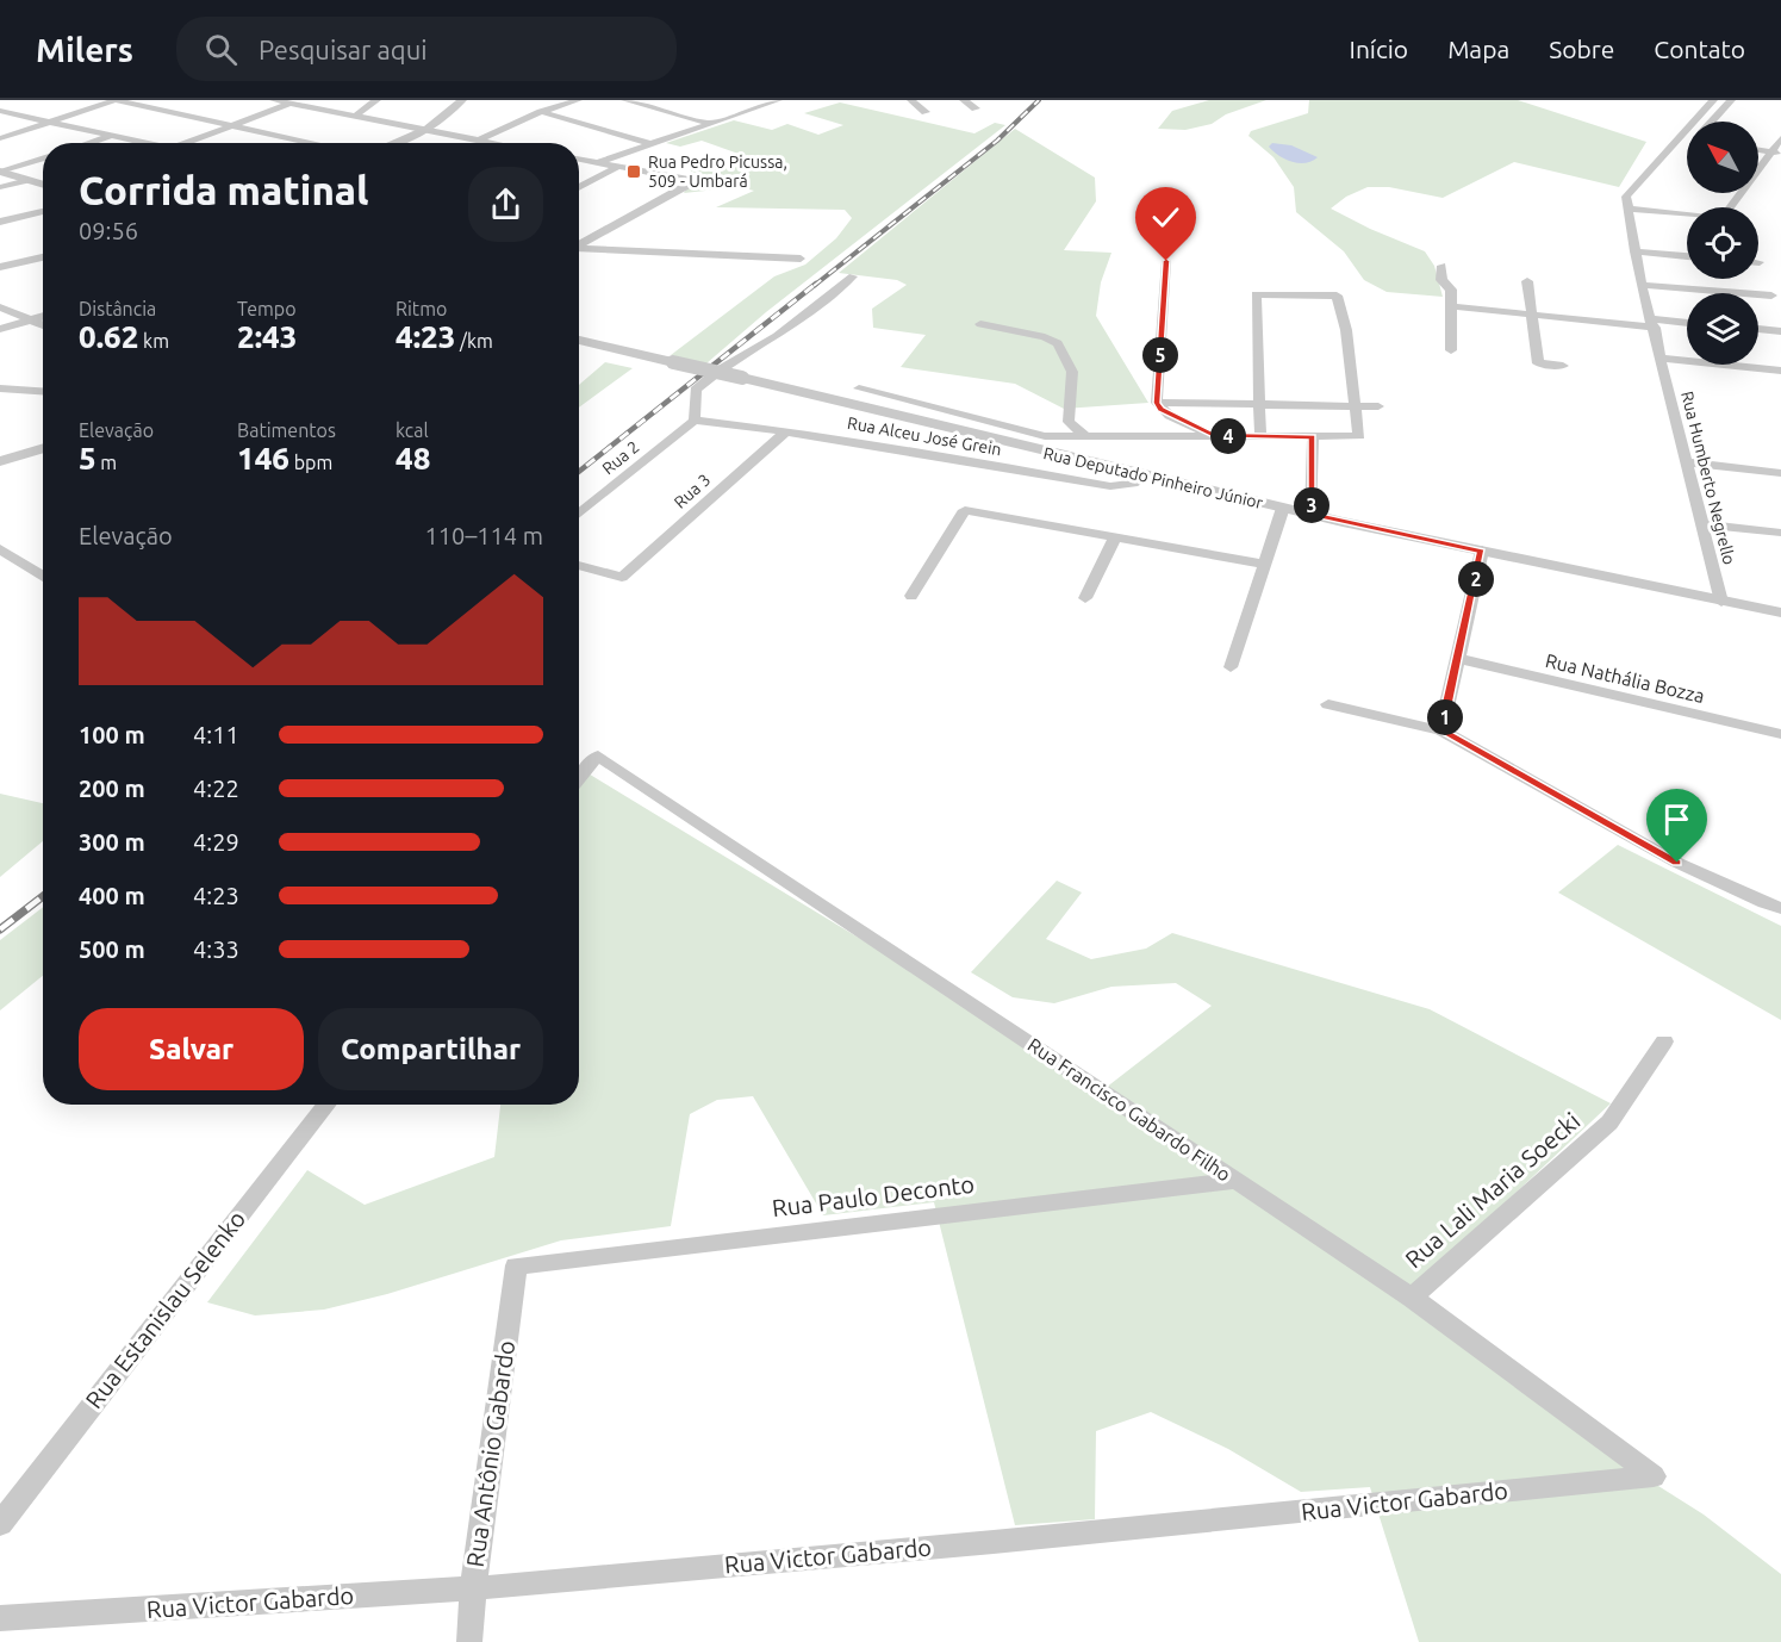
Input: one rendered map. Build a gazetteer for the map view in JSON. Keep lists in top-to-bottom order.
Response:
{
  "streets": {
    "street": [
      "Rua Alceu José Grein",
      "Rua 2",
      "Rua Deputado Pinheiro Júnior",
      "Rua Humberto Negrello",
      "Rua 3",
      "Rua Nathália Bozza",
      "Rua Francisco Gabardo Filho",
      "Rua Lali Maria Soecki",
      "Rua Paulo Deconto",
      "Rua Estanislau Selenko",
      "Rua Antônio Gabardo",
      "Rua Victor Gabardo"
    ]
  },
  "crossings": [
    ["Rua Alceu José Grein", "Rua 2"],
    ["Rua Alceu José Grein", "Rua Deputado Pinheiro Júnior"],
    ["Rua Alceu José Grein", "Rua 3"],
    ["Rua Deputado Pinheiro Júnior", "Rua Humberto Negrello"],
    ["Rua Francisco Gabardo Filho", "Rua Lali Maria Soecki"],
    ["Rua Francisco Gabardo Filho", "Rua Paulo Deconto"],
    ["Rua Francisco Gabardo Filho", "Rua Victor Gabardo"],
    ["Rua Paulo Deconto", "Rua Antônio Gabardo"],
    ["Rua Antônio Gabardo", "Rua Victor Gabardo"]
  ],
  "places": {
    "transit": ["Rua Pedro Picussa, 509 - Umbará"]
  },
  "north": "top left",
  "page": {
    "header": "Milers",
    "search": "Pesquisar aqui",
    "nav": [
      "Início",
      "Mapa",
      "Sobre",
      "Contato"
    ],
    "heading": ["Corrida matinal", "09:56"],
    "stats": [
      ["Distância", "0.62 km"],
      ["Tempo", "2:43"],
      ["Ritmo", "4:23 /km"],
      ["Elevação", "5 m"],
      ["Batimentos", "146 bpm"],
      ["kcal", "48"]
    ],
    "pins": [
      "5",
      "4",
      "3",
      "2",
      "1"
    ],
    "chart": ["Elevação", "110–114 m"],
    "list": [
      {
        "name": "100 m",
        "note": "4:11"
      },
      {
        "name": "200 m",
        "note": "4:22"
      },
      {
        "name": "300 m",
        "note": "4:29"
      },
      {
        "name": "400 m",
        "note": "4:23"
      },
      {
        "name": "500 m",
        "note": "4:33"
      }
    ],
    "buttons": ["Salvar", "Compartilhar"]
  }
}
